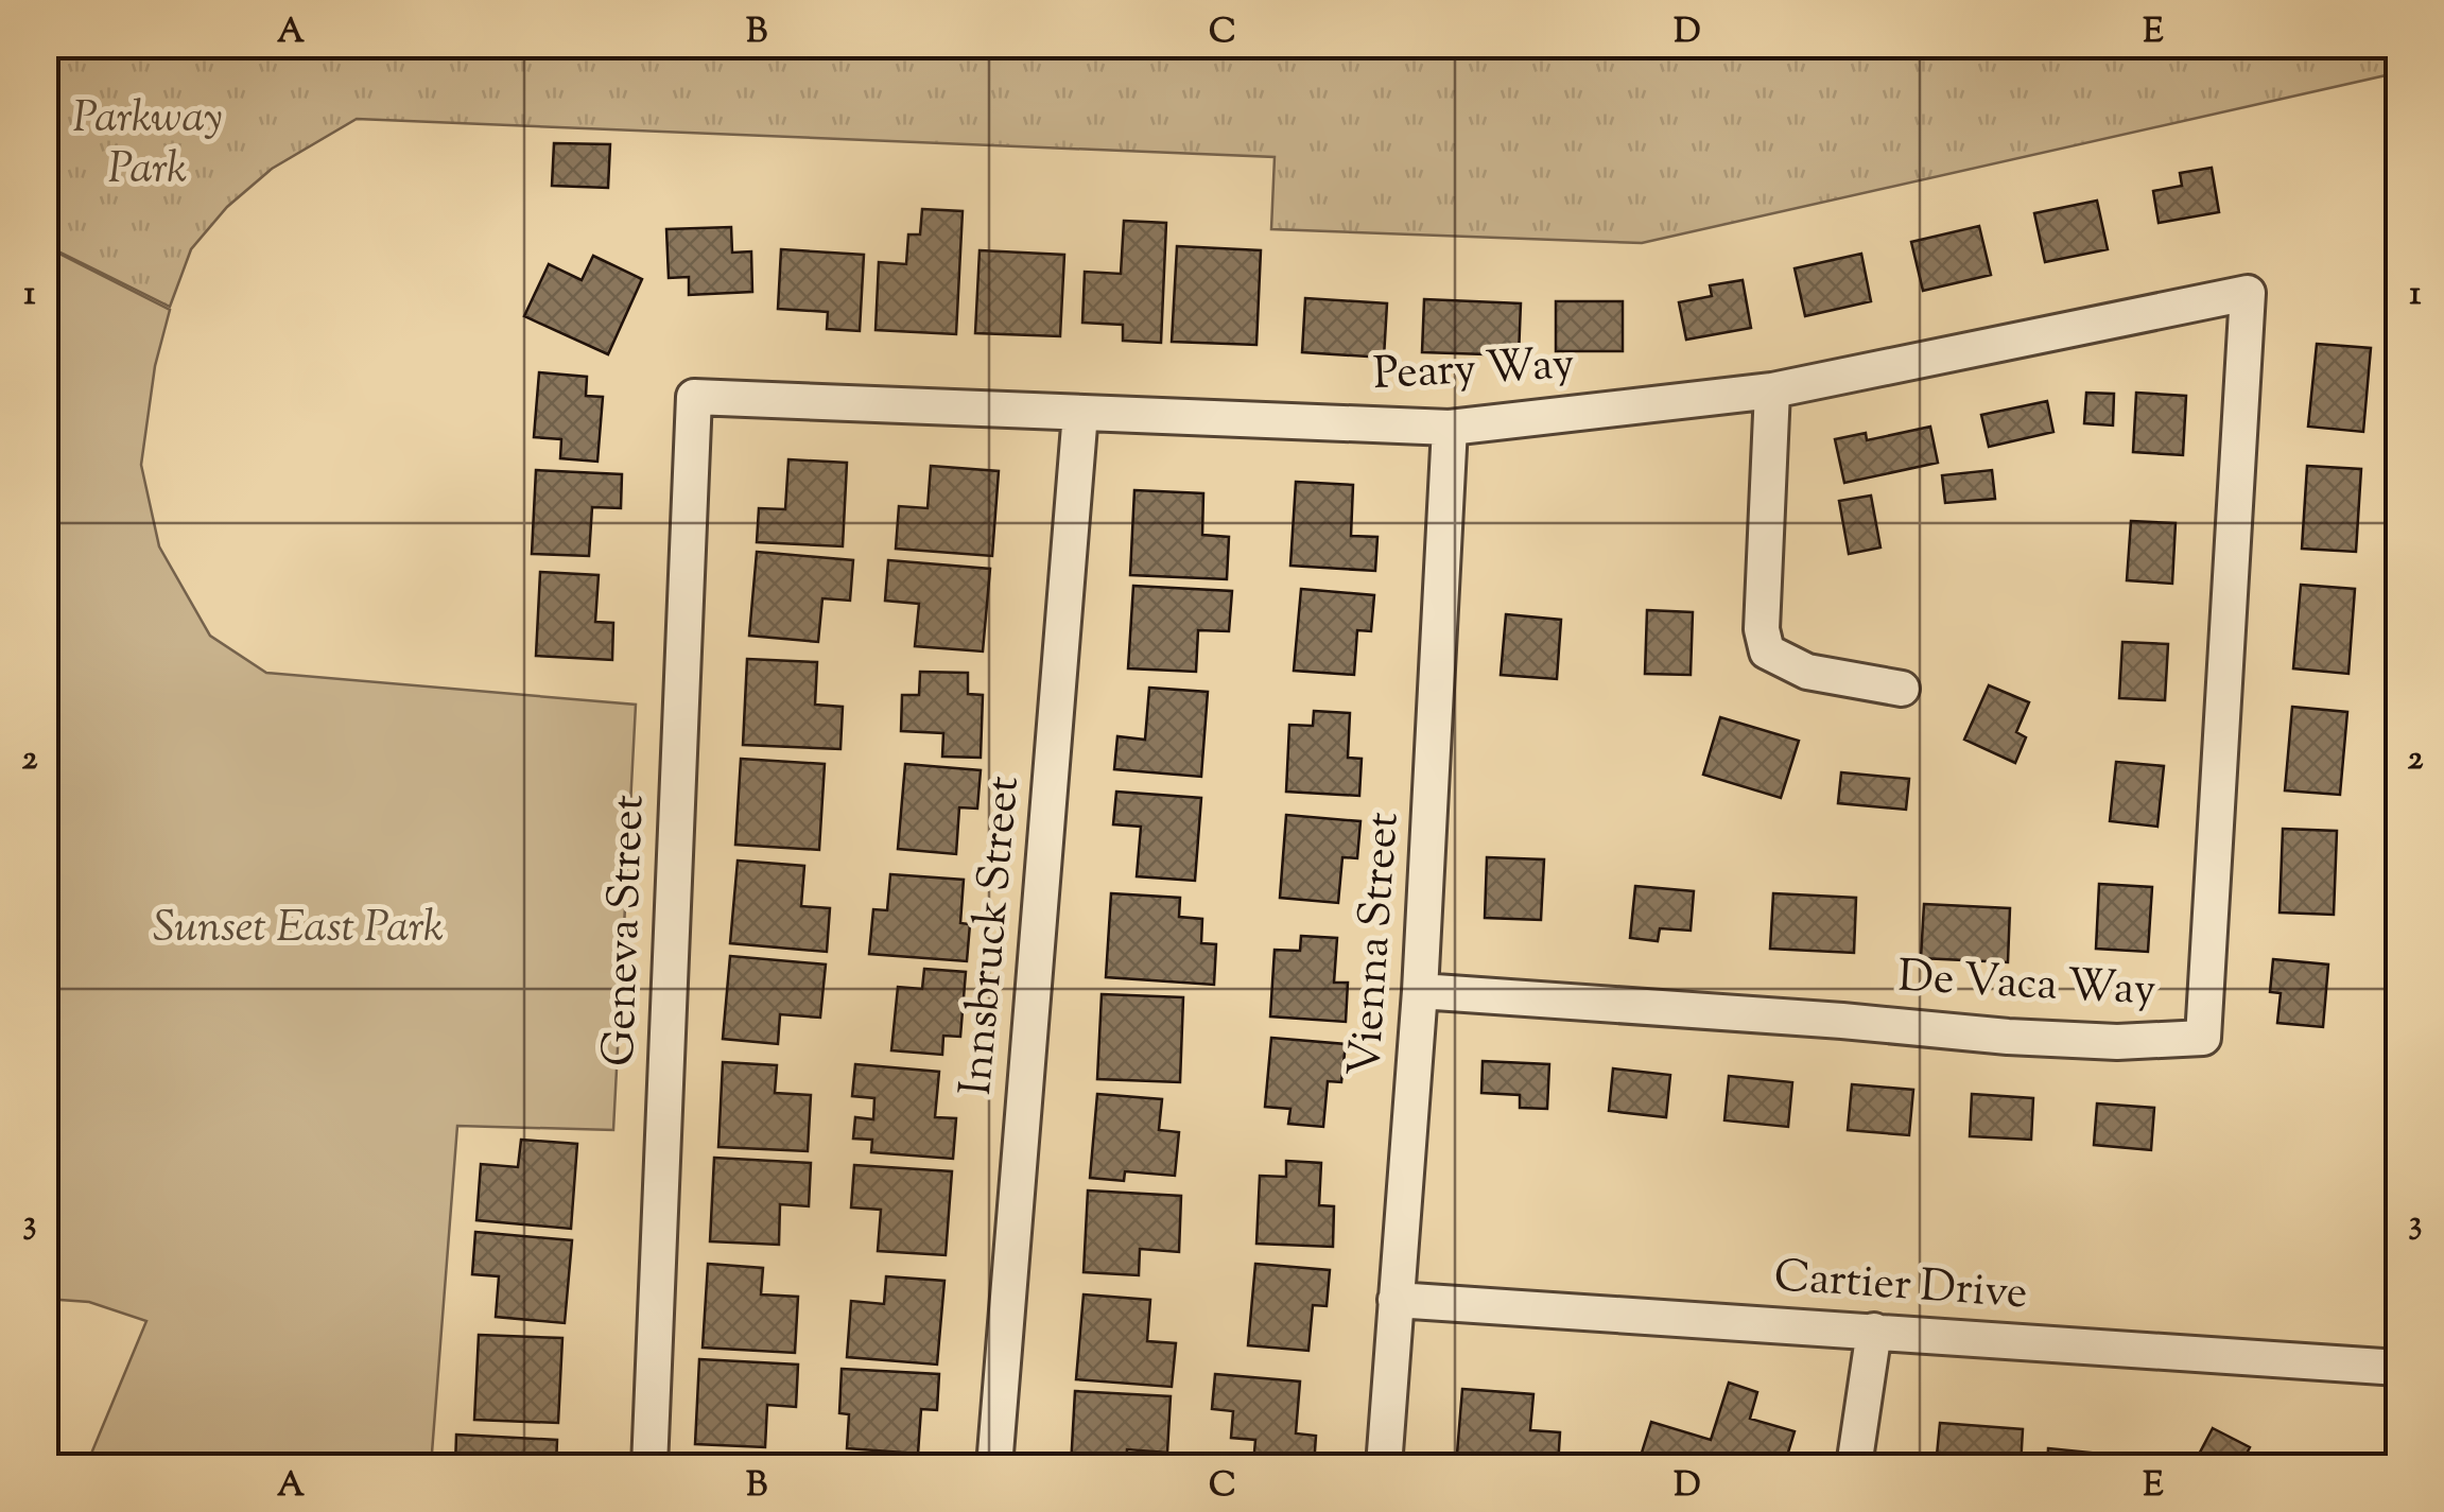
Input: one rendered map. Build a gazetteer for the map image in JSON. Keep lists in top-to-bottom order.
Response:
{
  "streets": {
    "street": [
      "Peary Way",
      "Geneva Street",
      "Innsbruck Street",
      "Vienna Street",
      "De Vaca Way",
      "Cartier Drive"
    ]
  },
  "crossings": [
    ["Peary Way", "Geneva Street"],
    ["Peary Way", "Innsbruck Street"],
    ["Peary Way", "Vienna Street"],
    ["Peary Way", "De Vaca Way"],
    ["Vienna Street", "De Vaca Way"],
    ["Vienna Street", "Cartier Drive"]
  ],
  "parks": ["Parkway Park", "Sunset East Park"],
  "grid": {
    "columns": [
      "A",
      "B",
      "C",
      "D",
      "E"
    ],
    "rows": ["1", "2", "3"]
  }
}
